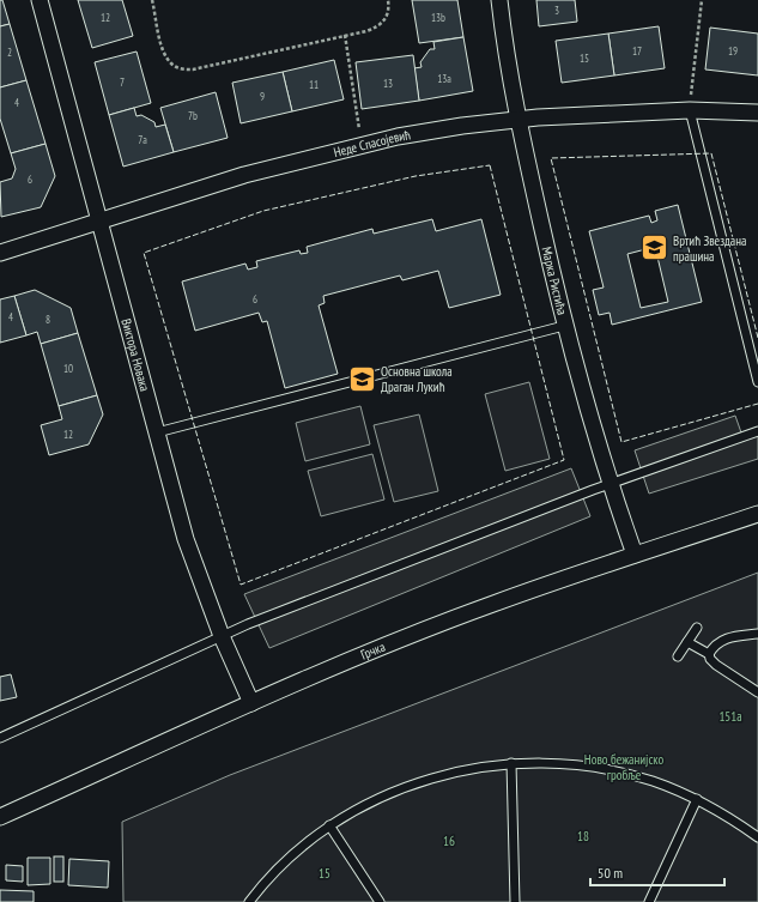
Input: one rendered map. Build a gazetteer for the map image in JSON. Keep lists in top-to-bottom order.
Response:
{
  "streets": {
    "street": [
      "Неде Спасојевић",
      "Марка Ристића",
      "Виктора Новака",
      "Грчка"
    ]
  },
  "crossings": [
    ["Неде Спасојевић", "Марка Ристића"],
    ["Неде Спасојевић", "Виктора Новака"],
    ["Марка Ристића", "Грчка"],
    ["Виктора Новака", "Грчка"]
  ],
  "parks": [
    "151a",
    "Ново бежанијско гробље",
    "18",
    "16",
    "15"
  ],
  "places": {
    "school or university": ["Вртић Звездана прашина", "Основна школа Драган Лукић"]
  },
  "house_numbers": [
    "3",
    "12",
    "13b",
    "17",
    "19",
    "2",
    "15",
    "13a",
    "7",
    "13",
    "11",
    "9",
    "4",
    "7b",
    "7a",
    "6",
    "6",
    "4",
    "8",
    "10",
    "12"
  ],
  "scale_bar": "50 m"
}
